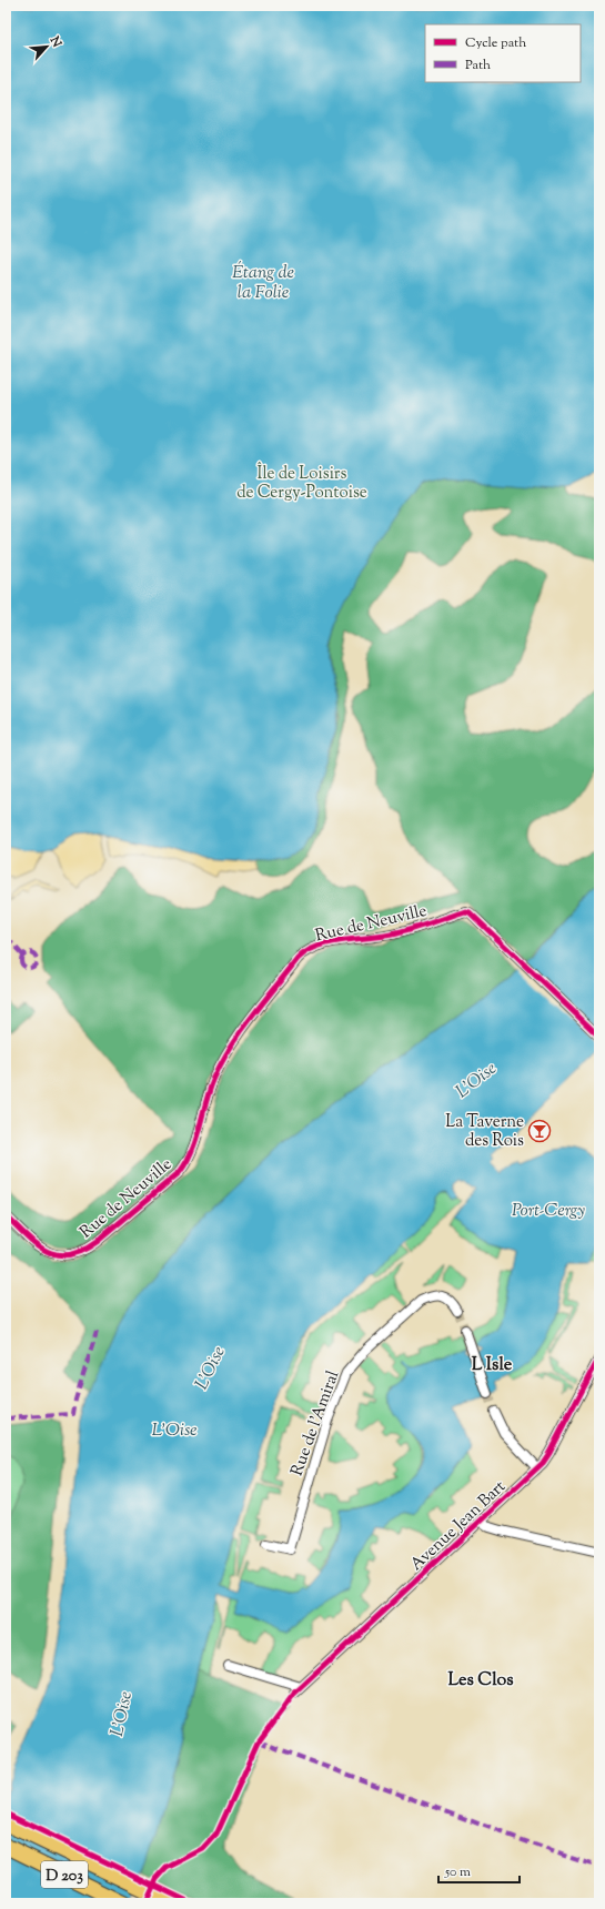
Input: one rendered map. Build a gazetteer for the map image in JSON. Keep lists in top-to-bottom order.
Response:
{
  "streets": {
    "main road": ["D 203"],
    "street": ["Rue de Neuville", "Rue de l'Amiral", "Avenue Jean Bart"]
  },
  "districts": ["L Isle", "Les Clos"],
  "water": [
    "Étang de la Folie",
    "L'Oise",
    "Port-Cergy",
    "L’Oise"
  ],
  "parks": ["Île de Loisirs de Cergy-Pontoise"],
  "places": {
    "bar": ["La Taverne des Rois"]
  },
  "legend": ["Cycle path", "Path"],
  "scale_bar": "50 m",
  "north": "top right"
}
